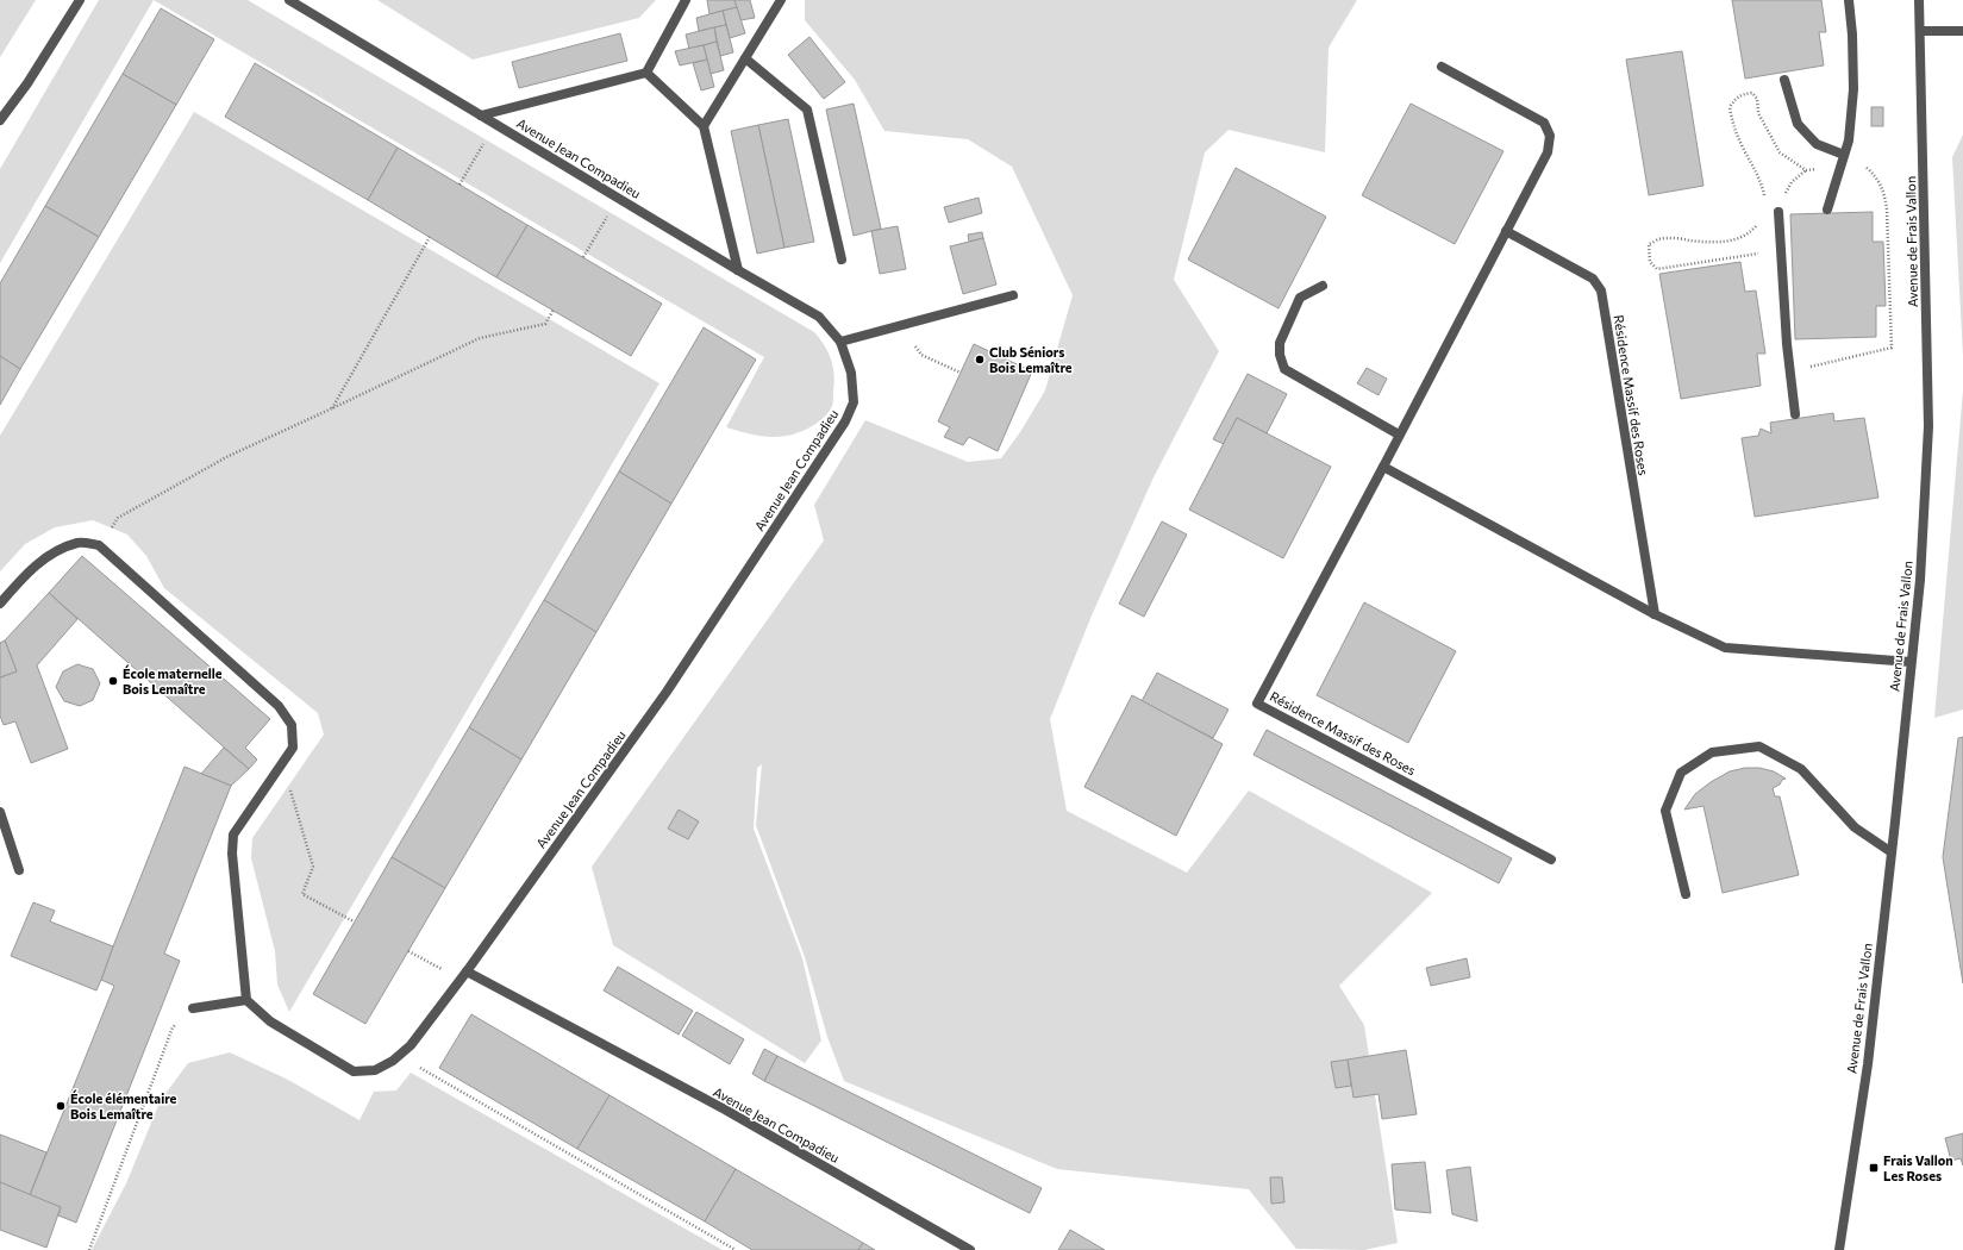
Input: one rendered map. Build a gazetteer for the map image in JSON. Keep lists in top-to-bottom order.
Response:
{
  "streets": {
    "street": ["Avenue Jean Compadieu", "Avenue de Frais Vallon", "Résidence Massif des Roses"]
  },
  "places": {
    "other": ["Club Séniors Bois Lemaître", "École maternelle Bois Lemaître", "École élémentaire Bois Lemaître"],
    "transit": ["Frais Vallon Les Roses"]
  }
}
